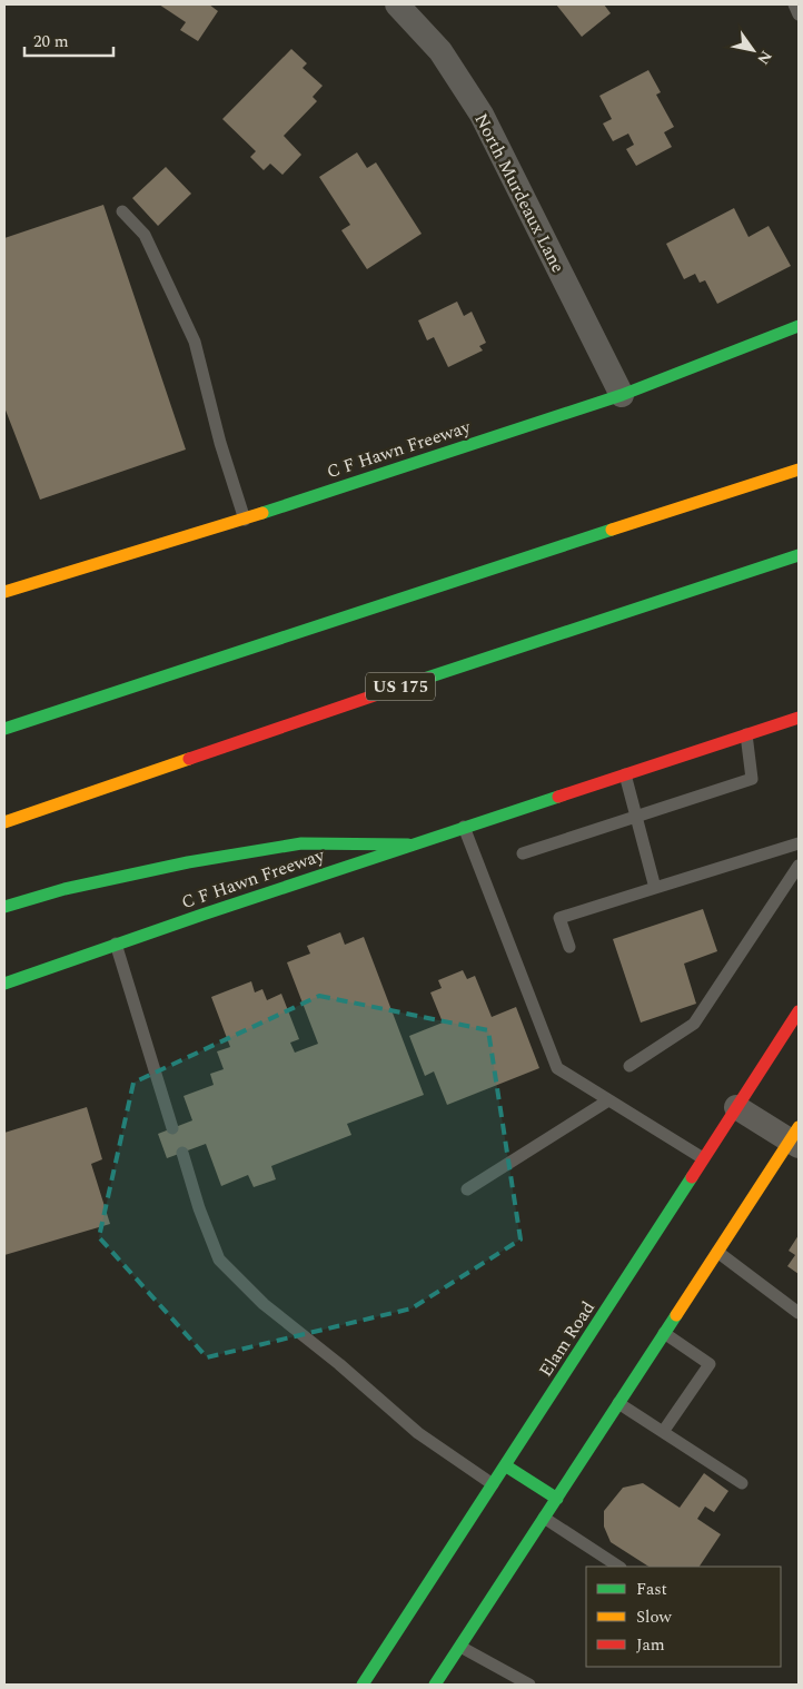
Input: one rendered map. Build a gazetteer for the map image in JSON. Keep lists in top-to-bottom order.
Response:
{
  "streets": {
    "main road": ["C F Hawn Freeway", "US 175", "Elam Road"],
    "street": ["North Murdeaux Lane"]
  },
  "crossings": [
    ["North Murdeaux Lane", "C F Hawn Freeway"]
  ],
  "legend": ["Fast", "Slow", "Jam"],
  "scale_bar": "20 m",
  "north": "bottom right"
}
